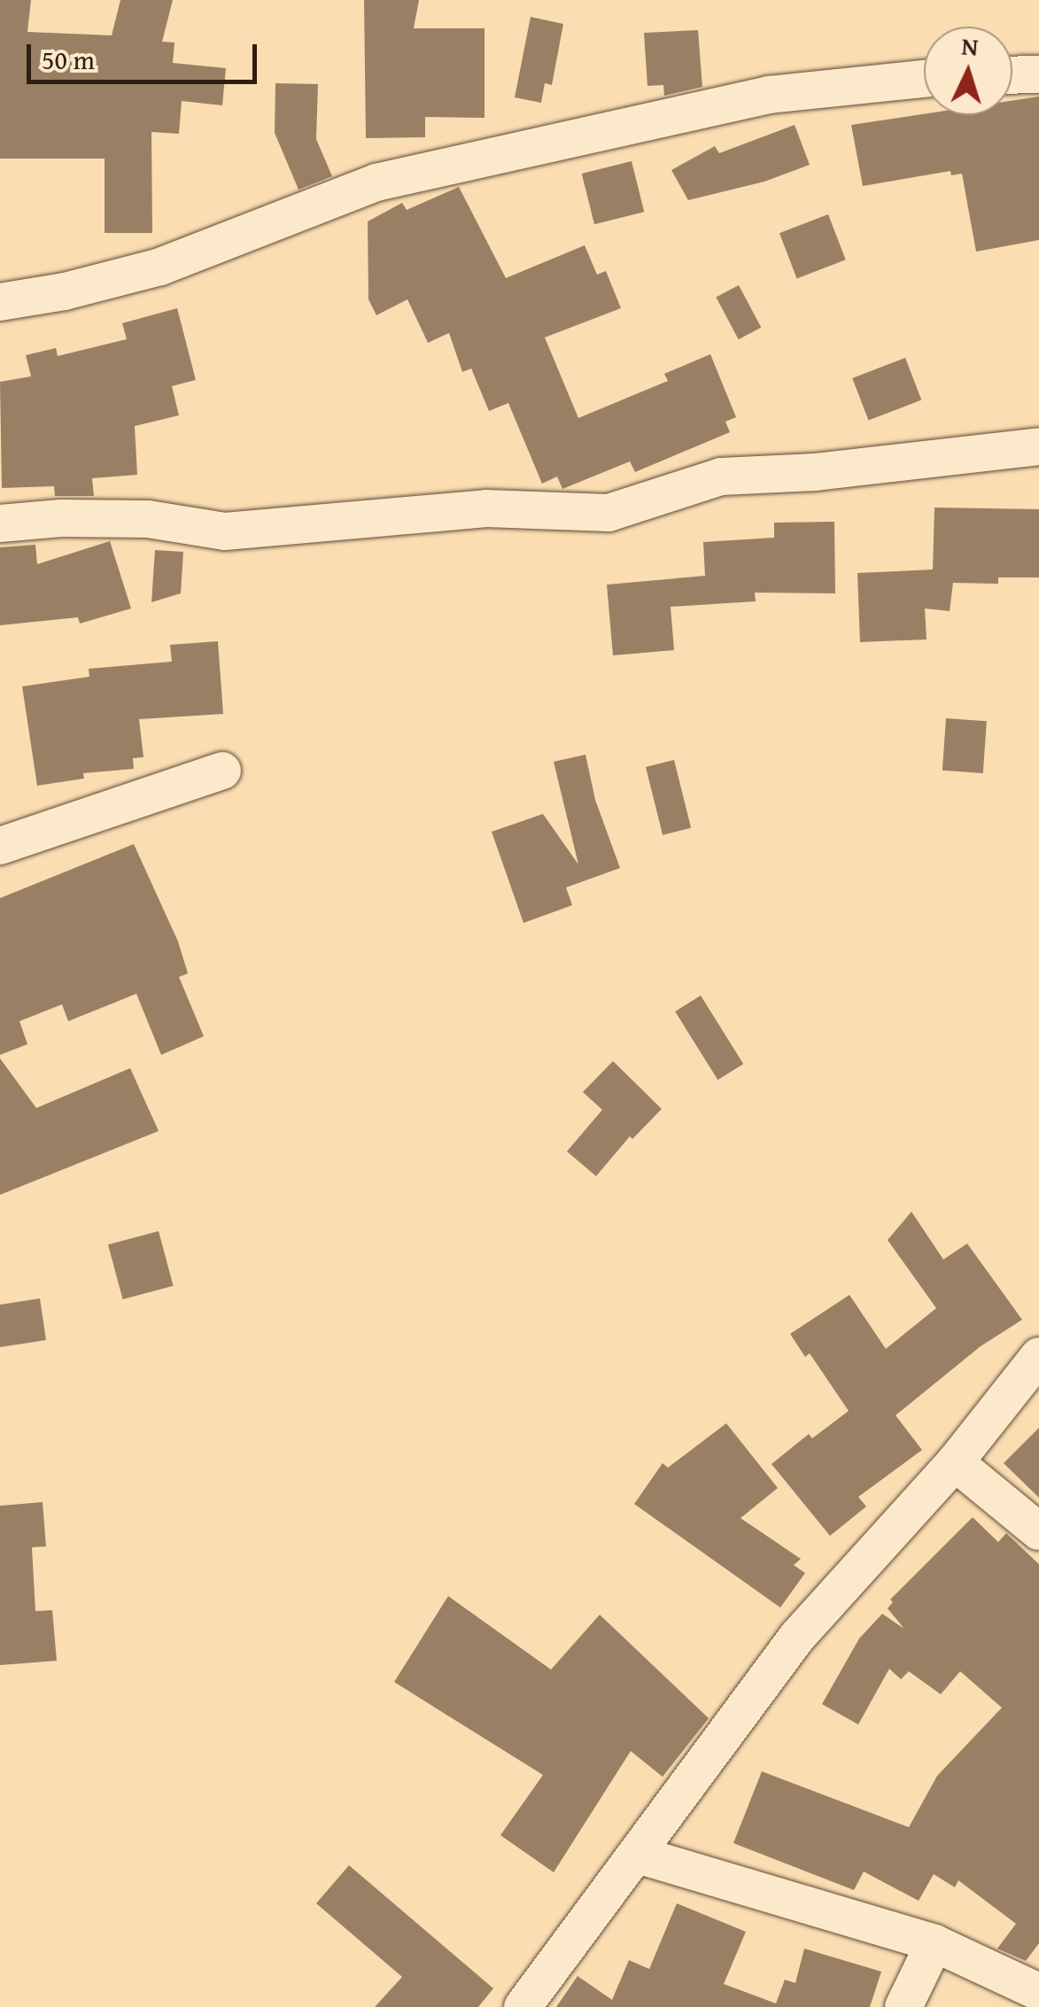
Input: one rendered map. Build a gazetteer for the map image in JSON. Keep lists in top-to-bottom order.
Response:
{
  "scale_bar": "50 m",
  "north": "top"
}
